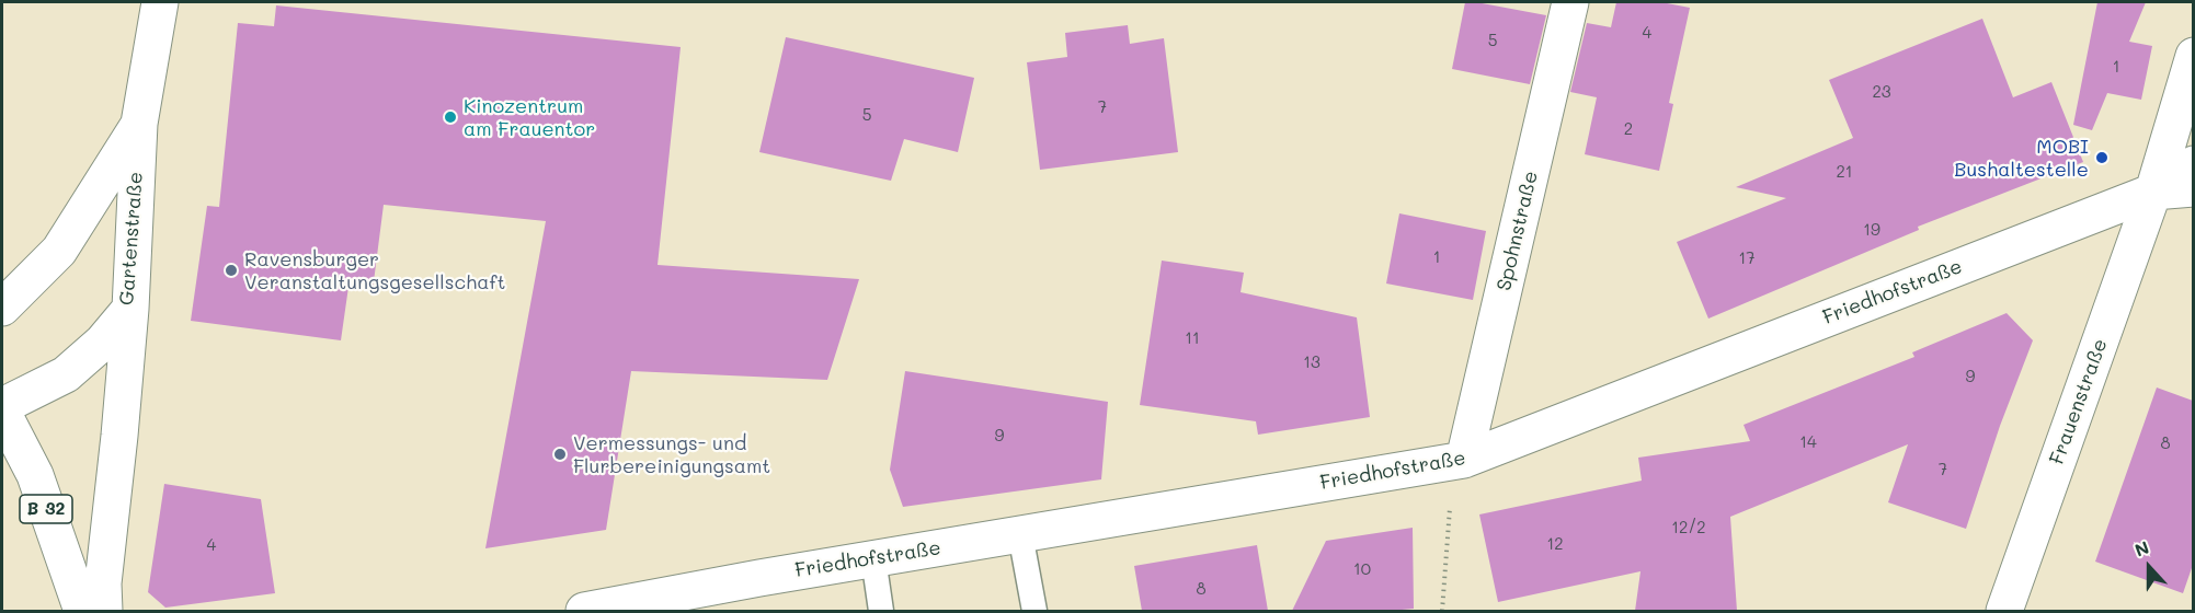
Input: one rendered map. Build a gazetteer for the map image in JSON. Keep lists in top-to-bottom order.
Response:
{
  "streets": {
    "street": [
      "Spohnstraße",
      "Gartenstraße",
      "Friedhofstraße",
      "Frauenstraße",
      "B 32"
    ]
  },
  "crossings": [
    ["Spohnstraße", "Friedhofstraße"],
    ["Gartenstraße", "B 32"],
    ["Friedhofstraße", "Frauenstraße"]
  ],
  "places": [
    "Kinozentrum am Frauentor",
    "MOBI Bushaltestelle",
    "Ravensburger Veranstaltungsgesellschaft",
    "Vermessungs- und Flurbereinigungsamt"
  ],
  "house_numbers": [
    "4",
    "5",
    "1",
    "23",
    "7",
    "5",
    "2",
    "21",
    "19",
    "1",
    "17",
    "11",
    "13",
    "9",
    "9",
    "14",
    "8",
    "7",
    "12/2",
    "12",
    "4",
    "10",
    "8"
  ],
  "north": "top"
}
